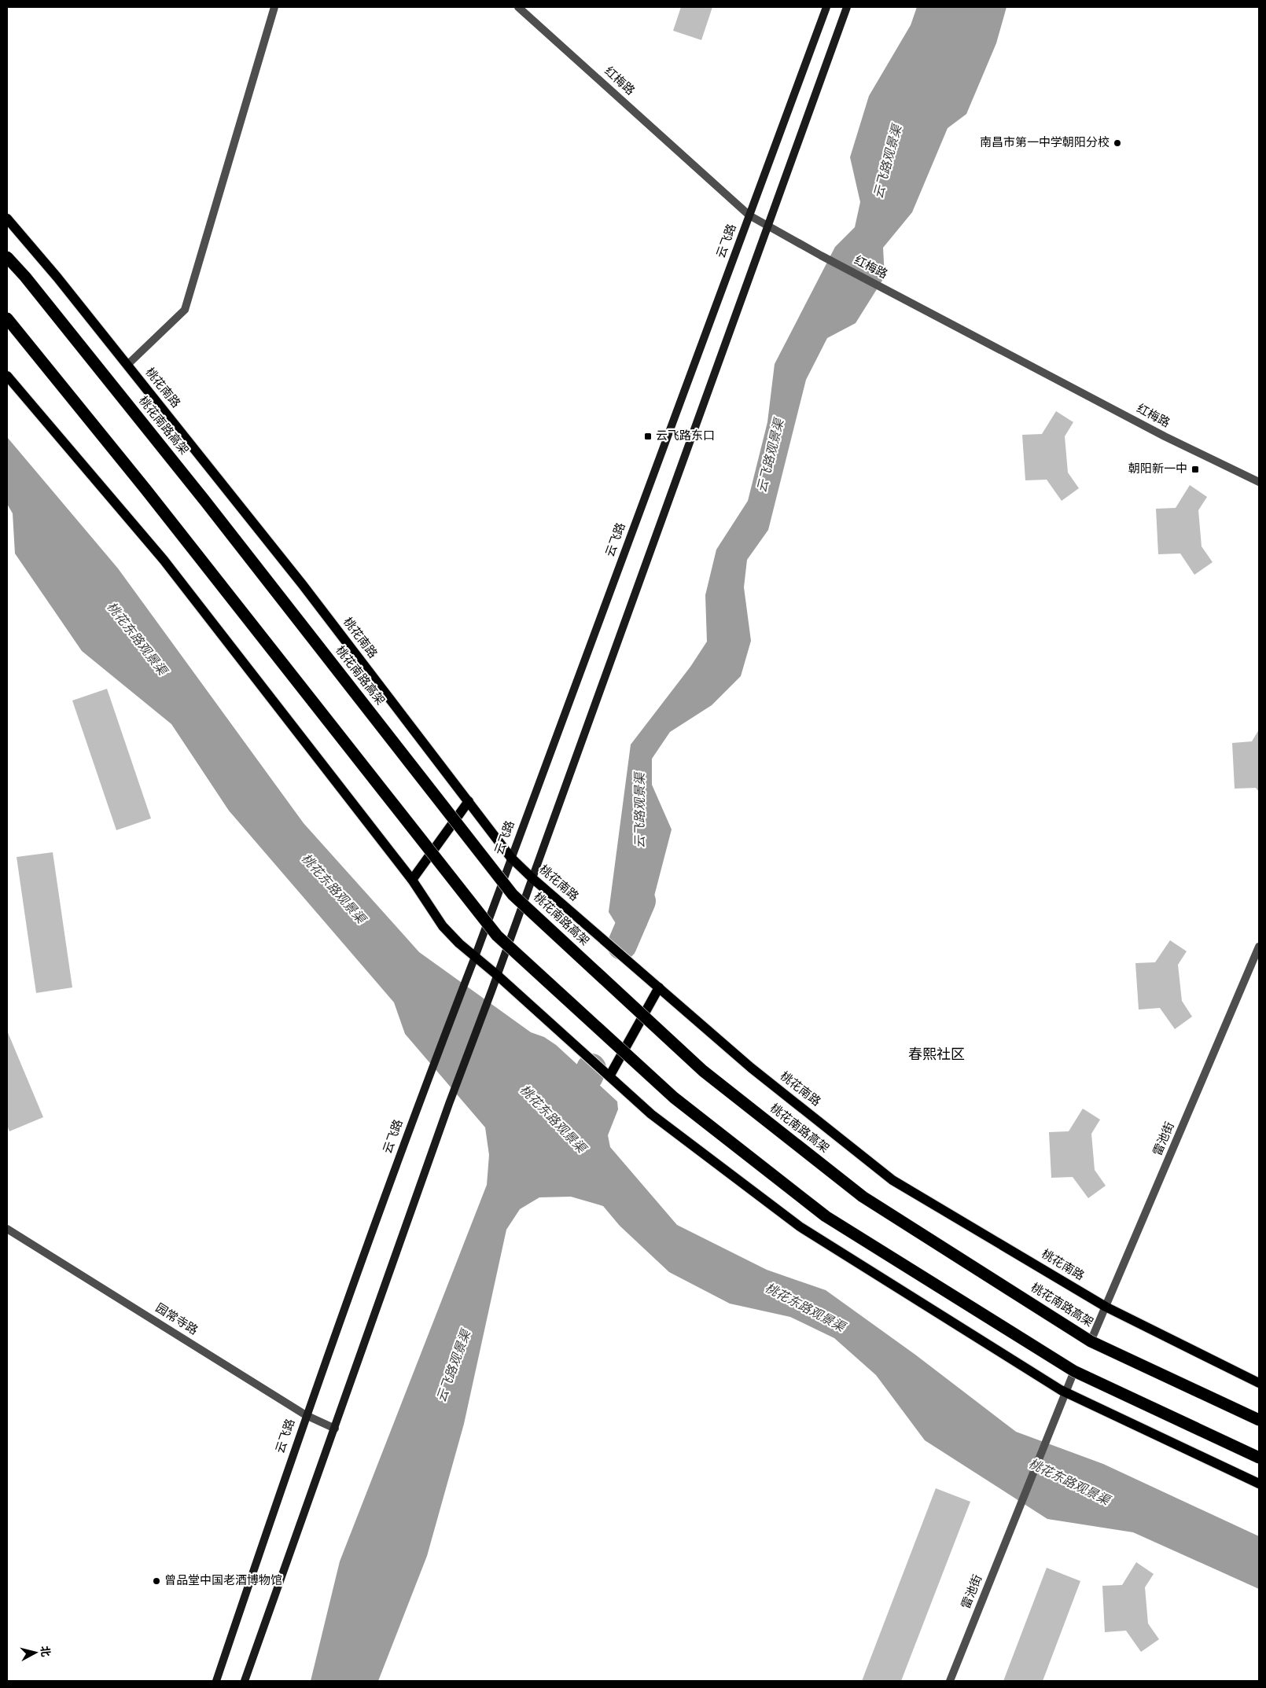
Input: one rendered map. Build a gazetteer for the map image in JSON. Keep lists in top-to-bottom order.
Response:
{
  "streets": {
    "highway": ["桃花南路高架"],
    "main road": ["云飞路", "桃花南路"],
    "street": ["红梅路", "雷池街", "园常寺路"]
  },
  "crossings": [
    ["红梅路", "云飞路"],
    ["云飞路", "桃花南路"],
    ["云飞路", "园常寺路"],
    ["桃花南路", "雷池街"],
    ["桃花南路高架", "雷池街"]
  ],
  "districts": ["春熙社区"],
  "water": ["云飞路观景渠", "桃花东路观景渠"],
  "places": {
    "other": ["南昌市第一中学朝阳分校", "曾品堂中国老酒博物馆"],
    "transit": ["云飞路东口", "朝阳新一中"]
  },
  "north": "right"
}
